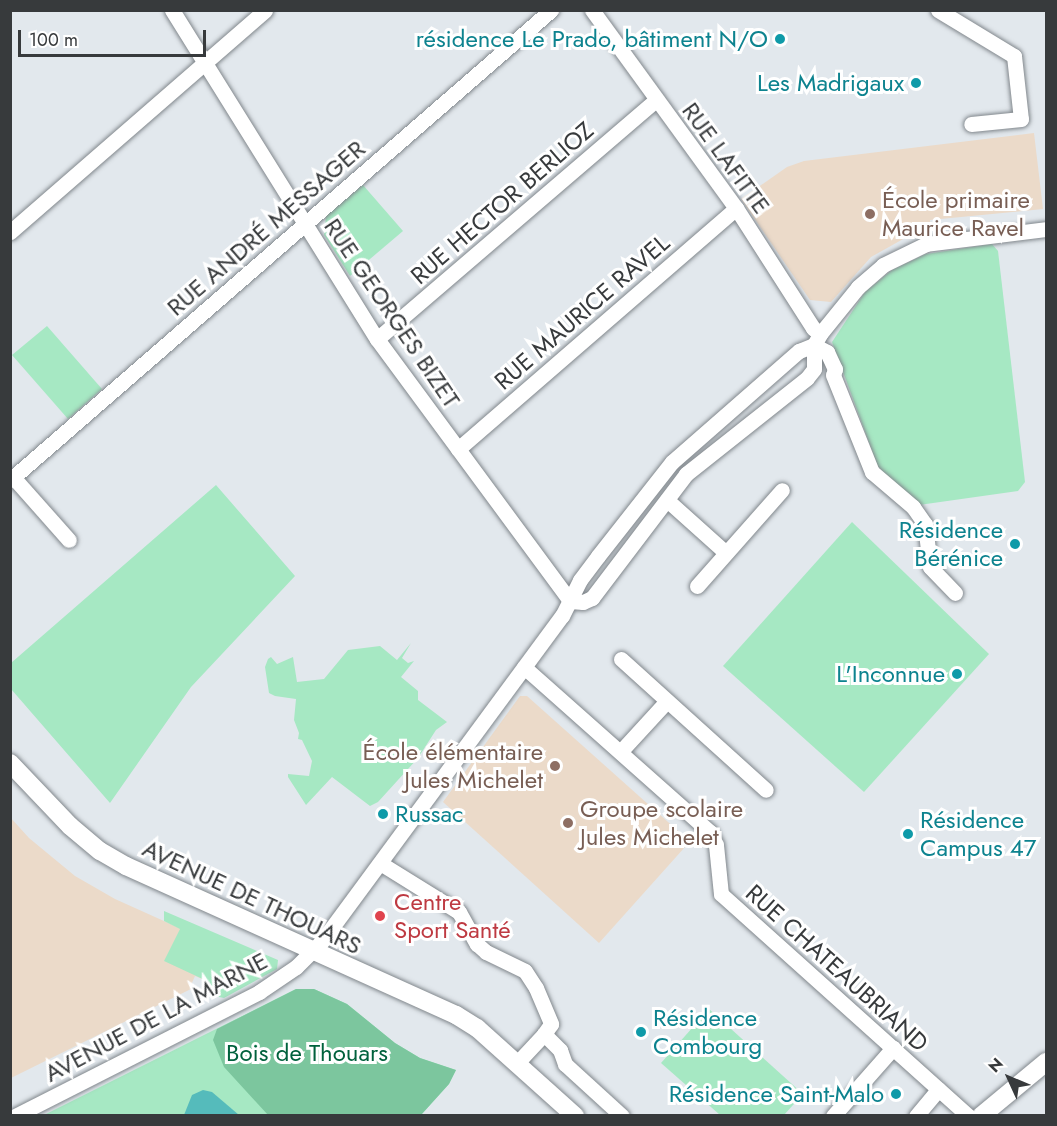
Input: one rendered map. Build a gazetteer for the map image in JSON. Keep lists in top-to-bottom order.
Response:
{
  "streets": {
    "street": [
      "RUE LAFITTE",
      "RUE HECTOR BERLIOZ",
      "RUE ANDRÉ MESSAGER",
      "RUE MAURICE RAVEL",
      "RUE GEORGES BIZET",
      "AVENUE DE THOUARS",
      "RUE CHATEAUBRIAND",
      "AVENUE DE LA MARNE"
    ]
  },
  "crossings": [
    ["RUE LAFITTE", "RUE HECTOR BERLIOZ"],
    ["RUE LAFITTE", "RUE MAURICE RAVEL"],
    ["RUE LAFITTE", "AVENUE DE LA MARNE"],
    ["RUE HECTOR BERLIOZ", "RUE GEORGES BIZET"],
    ["RUE ANDRÉ MESSAGER", "RUE GEORGES BIZET"],
    ["RUE MAURICE RAVEL", "RUE GEORGES BIZET"],
    ["RUE GEORGES BIZET", "AVENUE DE LA MARNE"],
    ["AVENUE DE THOUARS", "AVENUE DE LA MARNE"],
    ["RUE CHATEAUBRIAND", "AVENUE DE LA MARNE"]
  ],
  "parks": ["Bois de Thouars"],
  "places": [
    "résidence Le Prado, bâtiment N/O",
    "Les Madrigaux",
    "École primaire Maurice Ravel",
    "Résidence Bérénice",
    "L'Inconnue",
    "École élémentaire Jules Michelet",
    "Russac",
    "Groupe scolaire Jules Michelet",
    "Résidence Campus 47",
    "Centre Sport Santé",
    "Résidence Combourg",
    "Résidence Saint-Malo"
  ],
  "scale_bar": "100 m",
  "north": "top left"
}
